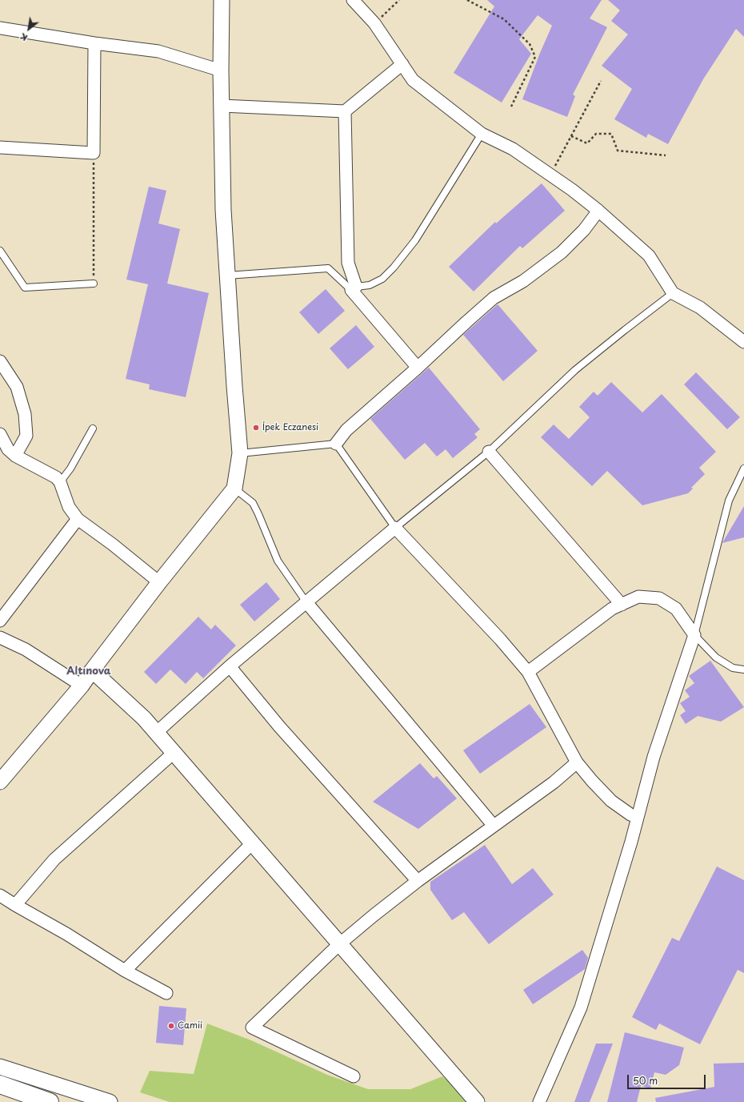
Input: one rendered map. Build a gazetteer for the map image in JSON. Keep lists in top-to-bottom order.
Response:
{
  "districts": ["Altınova"],
  "places": ["İpek Eczanesi", "Camii"],
  "scale_bar": "50 m",
  "north": "bottom left"
}
